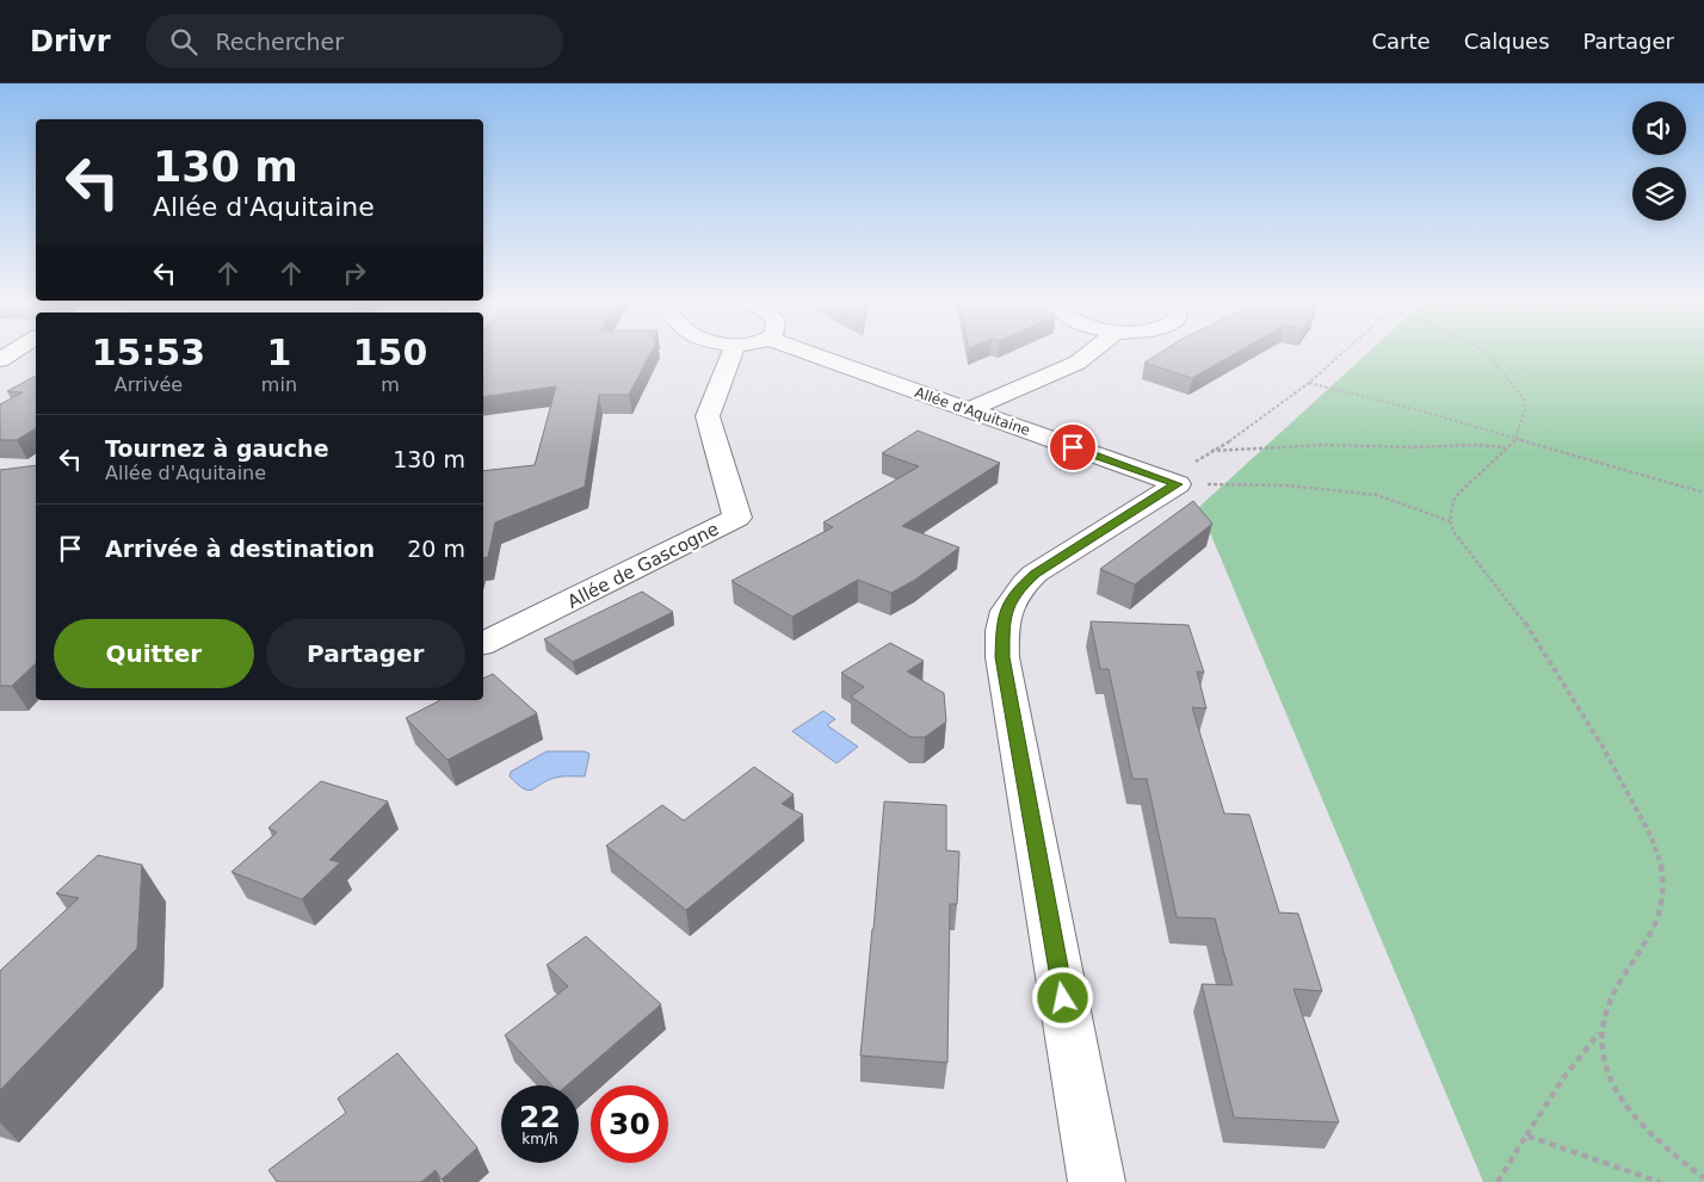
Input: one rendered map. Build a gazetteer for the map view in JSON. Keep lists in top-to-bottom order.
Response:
{
  "streets": {
    "street": ["Allée d'Aquitaine", "Allée de Gascogne"]
  },
  "page": {
    "header": "Drivr",
    "search": "Rechercher",
    "nav": ["Carte", "Calques", "Partager"],
    "turn": ["130 m", "Allée d'Aquitaine"],
    "eta": [
      "15:53",
      "Arrivée",
      "1",
      "min",
      "150",
      "m"
    ],
    "list": [
      {
        "name": "Tournez à gauche",
        "note": "Allée d'Aquitaine",
        "value": "130 m"
      },
      {
        "name": "Arrivée à destination",
        "value": "20 m"
      }
    ],
    "buttons": ["Quitter", "Partager"],
    "speed": "22 km/h",
    "limit": "30"
  }
}
